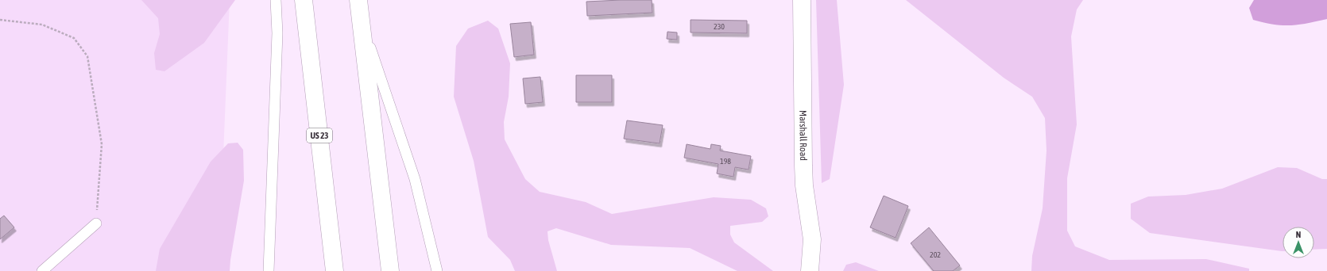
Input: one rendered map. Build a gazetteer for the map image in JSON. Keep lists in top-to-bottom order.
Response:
{
  "streets": {
    "main road": ["US 23", "Marshall Road"]
  },
  "house_numbers": ["230", "198", "202"],
  "north": "top"
}
